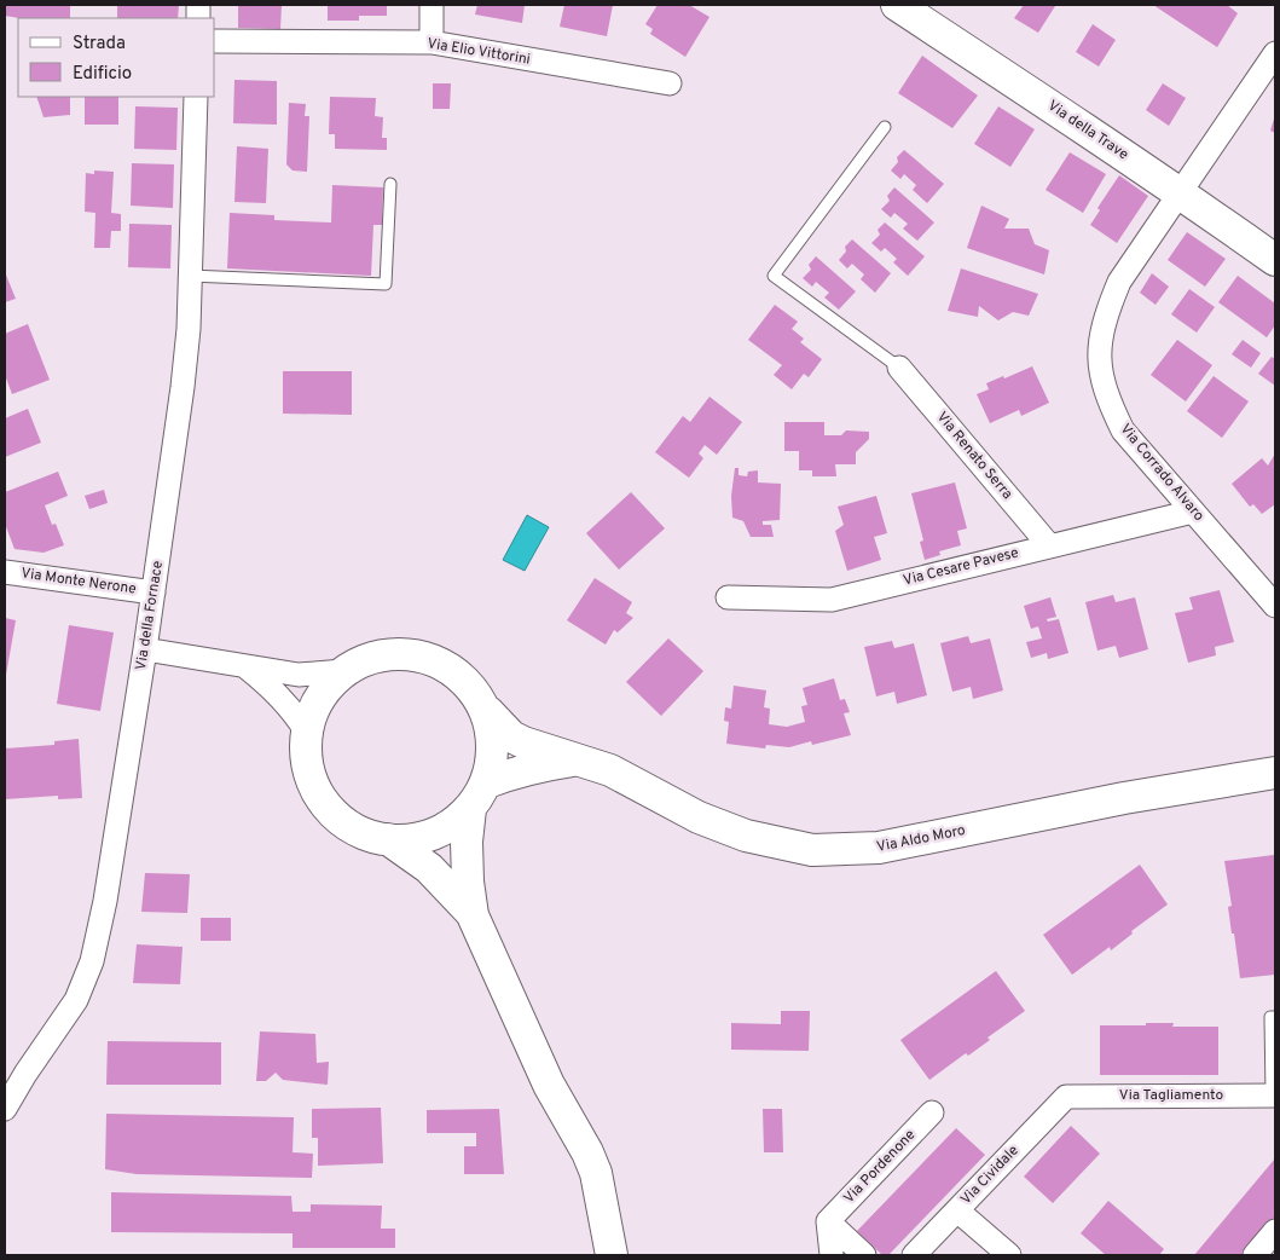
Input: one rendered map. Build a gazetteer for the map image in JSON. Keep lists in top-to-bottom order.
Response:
{
  "streets": {
    "main road": ["Via della Trave", "Via Aldo Moro"],
    "street": [
      "Via Elio Vittorini",
      "Via Renato Serra",
      "Via Corrado Alvaro",
      "Via Cesare Pavese",
      "Via Monte Nerone",
      "Via della Fornace",
      "Via Tagliamento",
      "Via Pordenone",
      "Via Cividale"
    ]
  },
  "crossings": [
    ["Via della Trave", "Via Corrado Alvaro"],
    ["Via Renato Serra", "Via Cesare Pavese"],
    ["Via Corrado Alvaro", "Via Cesare Pavese"],
    ["Via Monte Nerone", "Via della Fornace"],
    ["Via della Fornace", "Via Aldo Moro"],
    ["Via Tagliamento", "Via Cividale"]
  ],
  "legend": ["Strada", "Edificio"]
}
